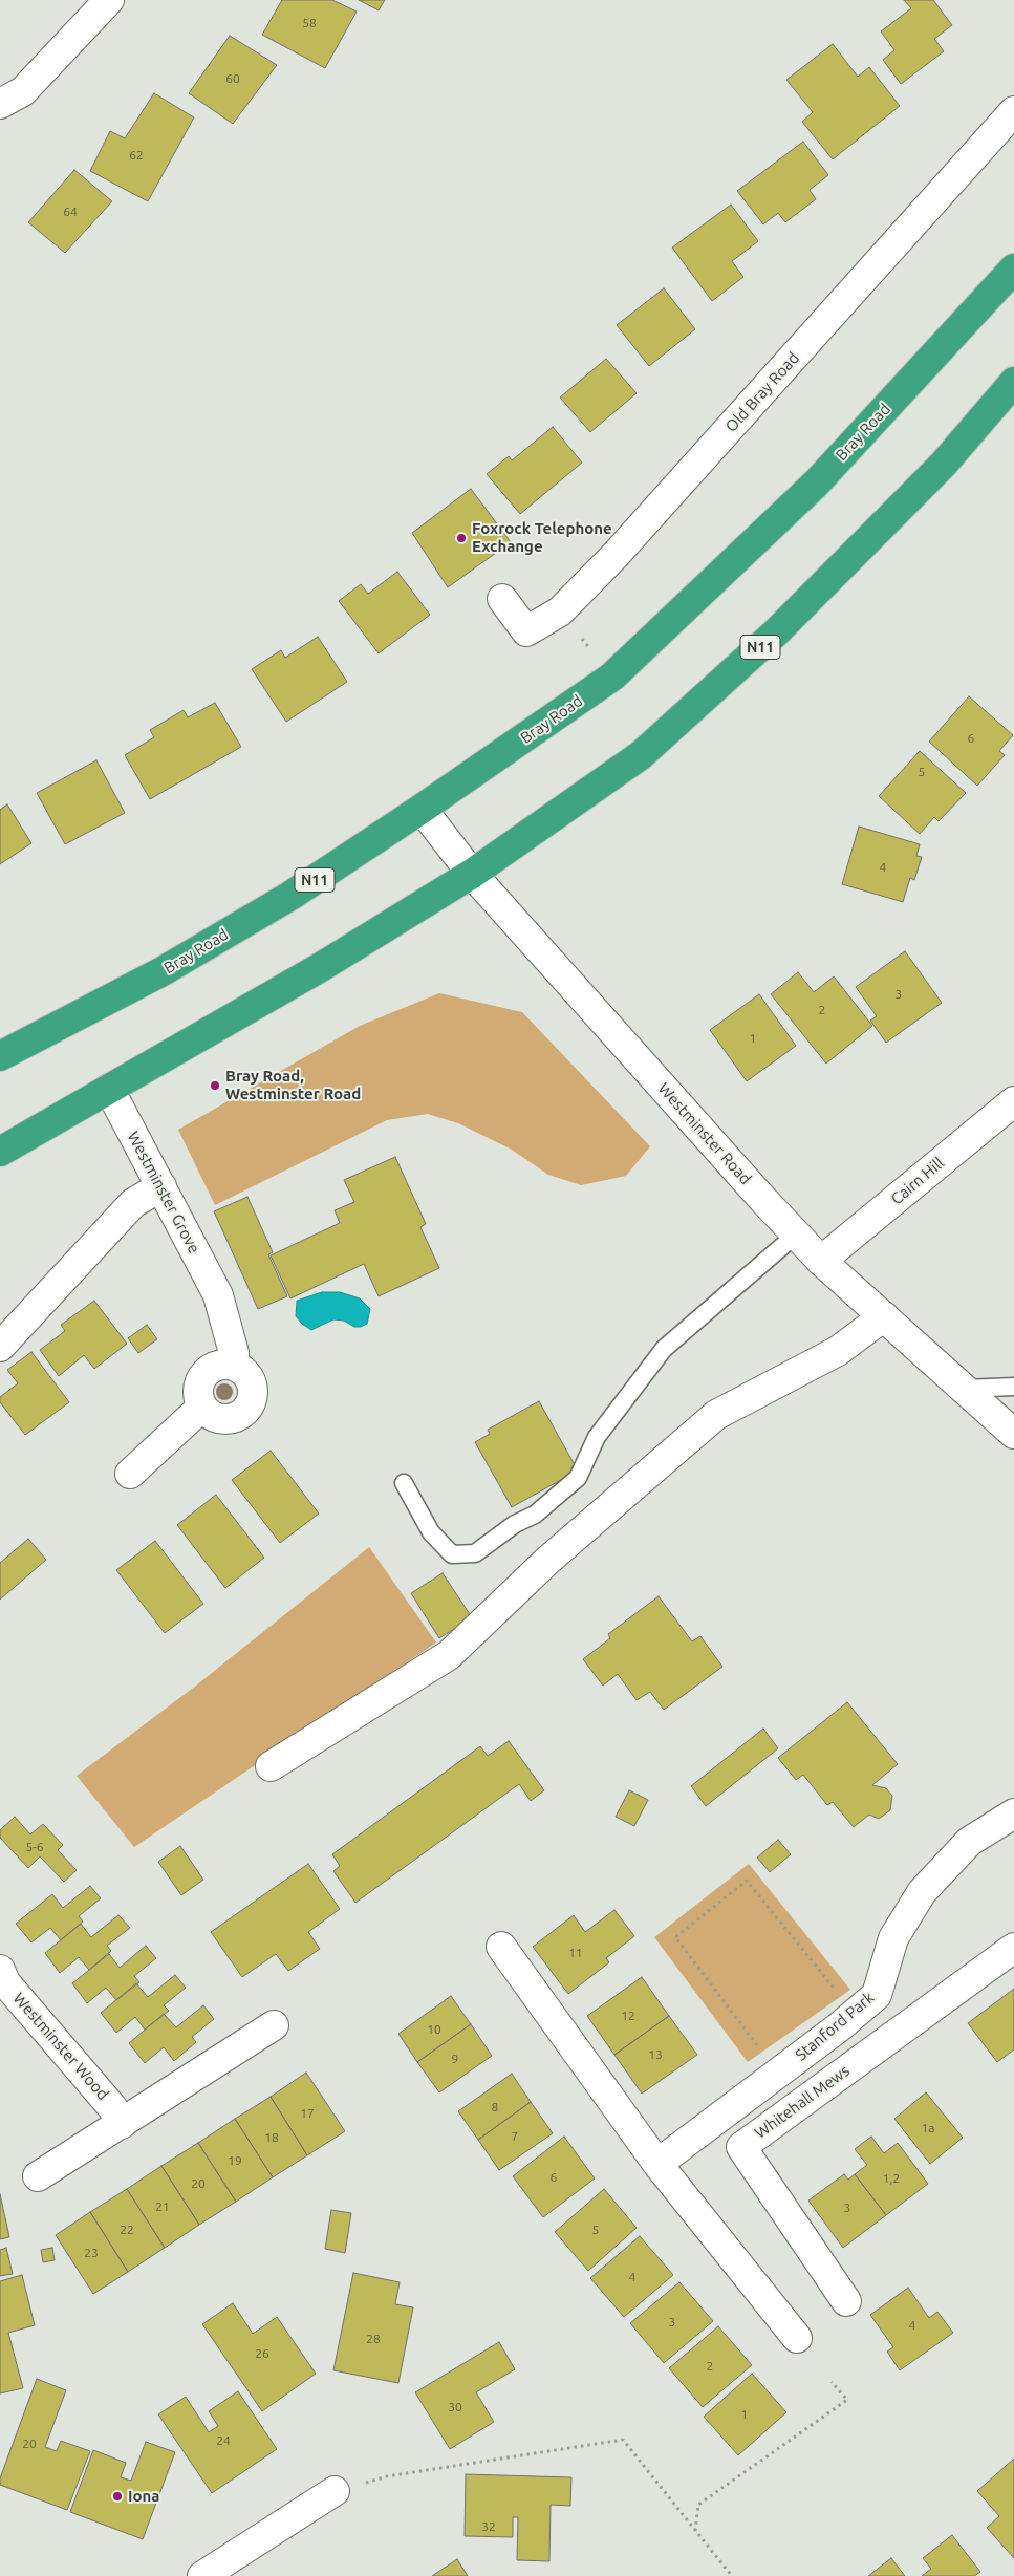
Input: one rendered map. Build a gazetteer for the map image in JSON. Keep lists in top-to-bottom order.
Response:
{
  "streets": {
    "highway": ["Bray Road", "N11"],
    "street": [
      "Old Bray Road",
      "Westminster Road",
      "Cairn Hill",
      "Westminster Grove",
      "Stanford Park",
      "Westminster Wood",
      "Whitehall Mews"
    ]
  },
  "crossings": [
    ["Bray Road", "Westminster Road"],
    ["N11", "Westminster Road"],
    ["N11", "Westminster Grove"],
    ["Westminster Road", "Cairn Hill"]
  ],
  "places": ["Foxrock Telephone Exchange", "Bray Road, Westminster Road", "Iona"],
  "house_numbers": [
    "58",
    "60",
    "62",
    "64",
    "6",
    "5",
    "4",
    "3",
    "2",
    "1",
    "5-6",
    "11",
    "12",
    "10",
    "13",
    "9",
    "8",
    "17",
    "1a",
    "7",
    "18",
    "19",
    "6",
    "1,2",
    "20",
    "21",
    "3",
    "22",
    "5",
    "23",
    "4",
    "3",
    "4",
    "28",
    "26",
    "2",
    "30",
    "1",
    "24",
    "20",
    "32"
  ]
}
